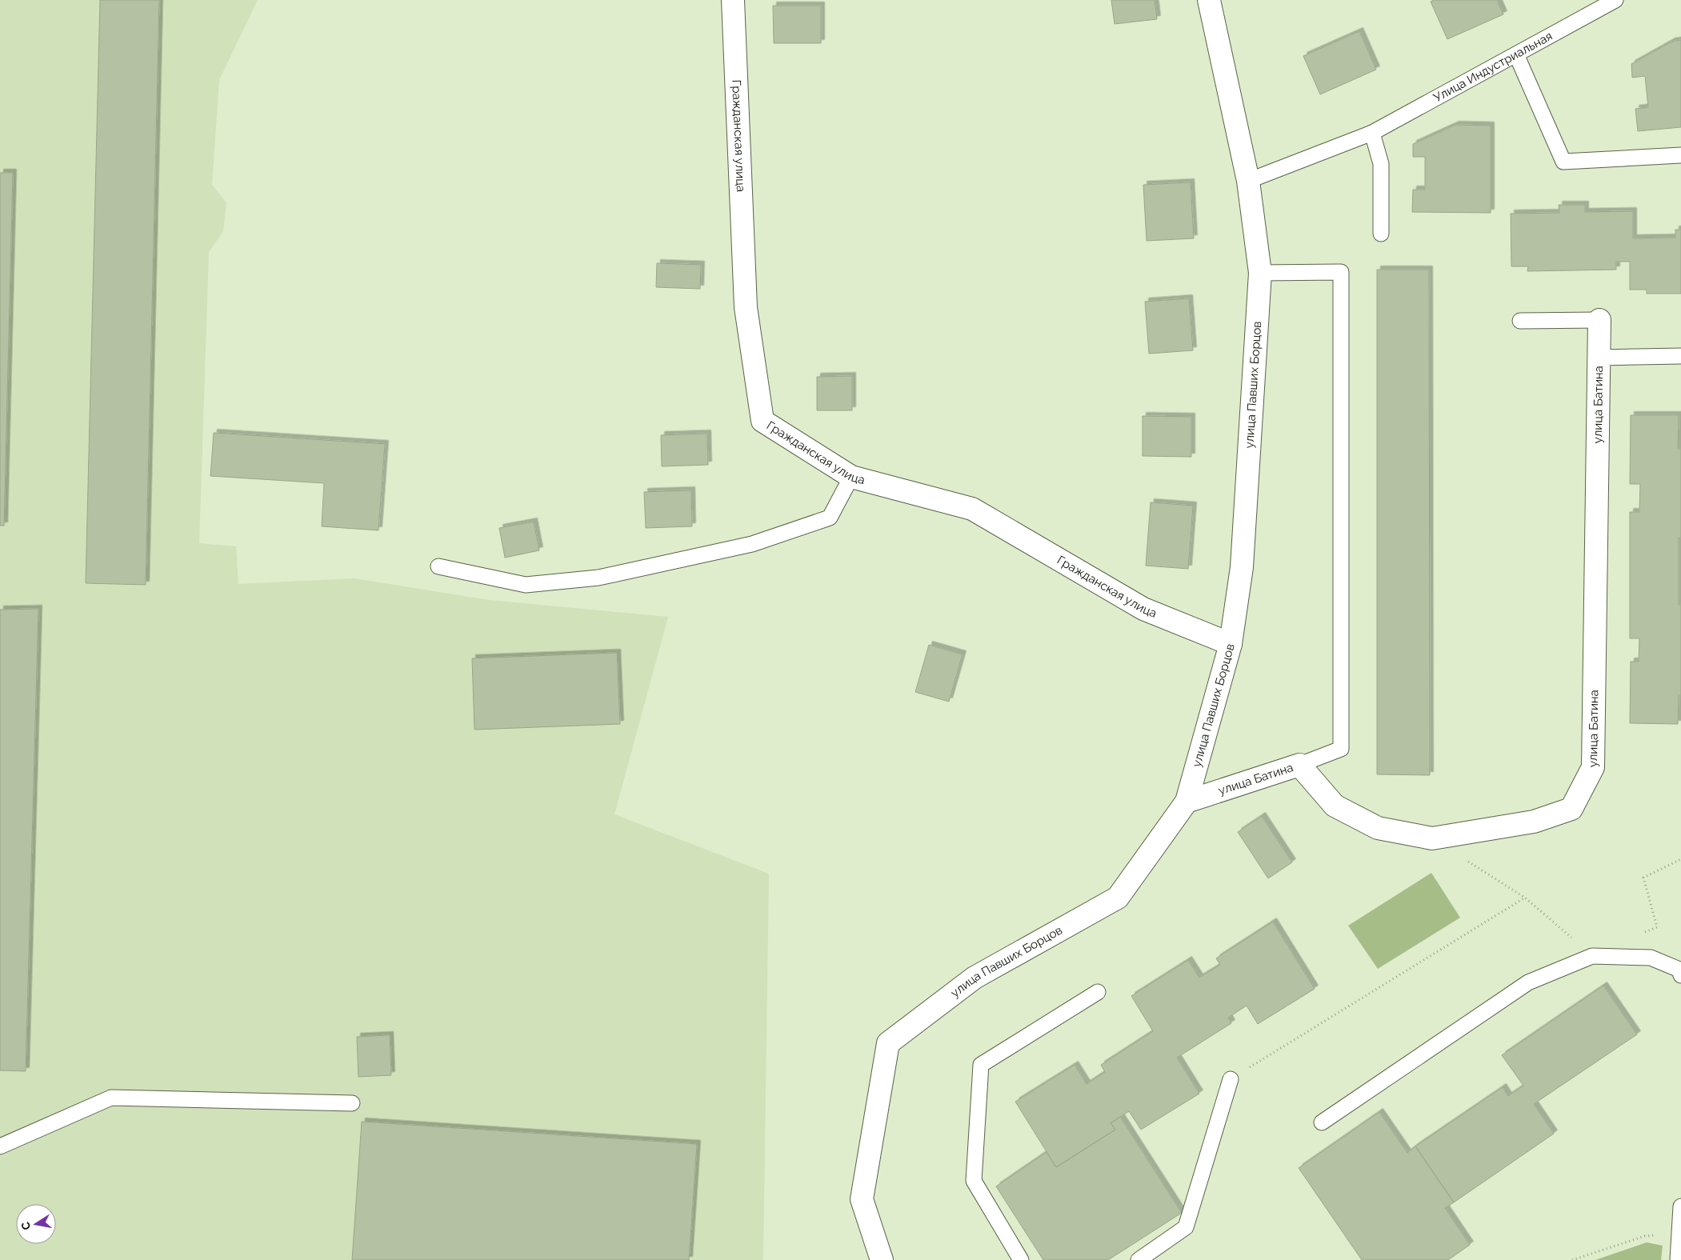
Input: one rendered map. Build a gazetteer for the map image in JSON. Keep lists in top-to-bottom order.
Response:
{
  "streets": {
    "street": ["Гражданская улица", "улица Павших Борцов", "улица Батина"],
    "lane": ["Улица Индустриальная"]
  },
  "crossings": [
    ["Улица Индустриальная", "улица Павших Борцов"],
    ["Гражданская улица", "улица Павших Борцов"],
    ["улица Павших Борцов", "улица Батина"]
  ],
  "north": "left"
}
